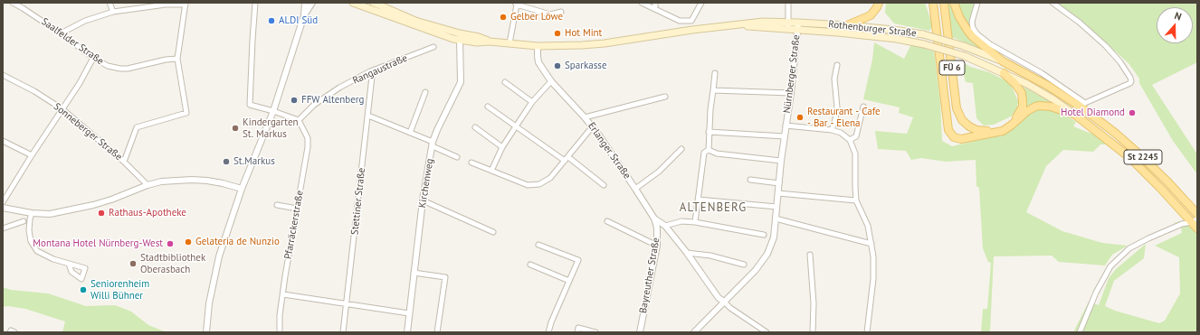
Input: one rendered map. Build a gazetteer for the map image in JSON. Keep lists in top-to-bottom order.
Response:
{
  "streets": {
    "main road": ["Rothenburger Straße", "FÜ 6", "St 2245"],
    "street": [
      "Saalfelder Straße",
      "Rangaustraße",
      "Nürnberger Straße",
      "Sonneberger Straße",
      "Erlanger Straße",
      "Kirchenweg",
      "Stettiner Straße",
      "Pfarräckerstraße",
      "Bayreuther Straße"
    ]
  },
  "crossings": [
    ["Rothenburger Straße", "FÜ 6"],
    ["Rothenburger Straße", "Nürnberger Straße"],
    ["Rothenburger Straße", "Erlanger Straße"],
    ["Rothenburger Straße", "Kirchenweg"],
    ["Rangaustraße", "Stettiner Straße"],
    ["Rangaustraße", "Pfarräckerstraße"],
    ["Nürnberger Straße", "Erlanger Straße"],
    ["Erlanger Straße", "Bayreuther Straße"]
  ],
  "districts": ["ALTENBERG"],
  "places": [
    "Gelber Löwe",
    "ALDI Süd",
    "Hot Mint",
    "Sparkasse",
    "FFW Altenberg",
    "Hotel Diamond",
    "Restaurant - Cafe - Bar - Elena",
    "Kindergarten St. Markus",
    "St.Markus",
    "Rathaus-Apotheke",
    "Gelateria de Nunzio",
    "Montana Hotel Nürnberg-West",
    "Stadtbibliothek Oberasbach",
    "Seniorenheim Willi Bühner"
  ],
  "north": "top"
}
